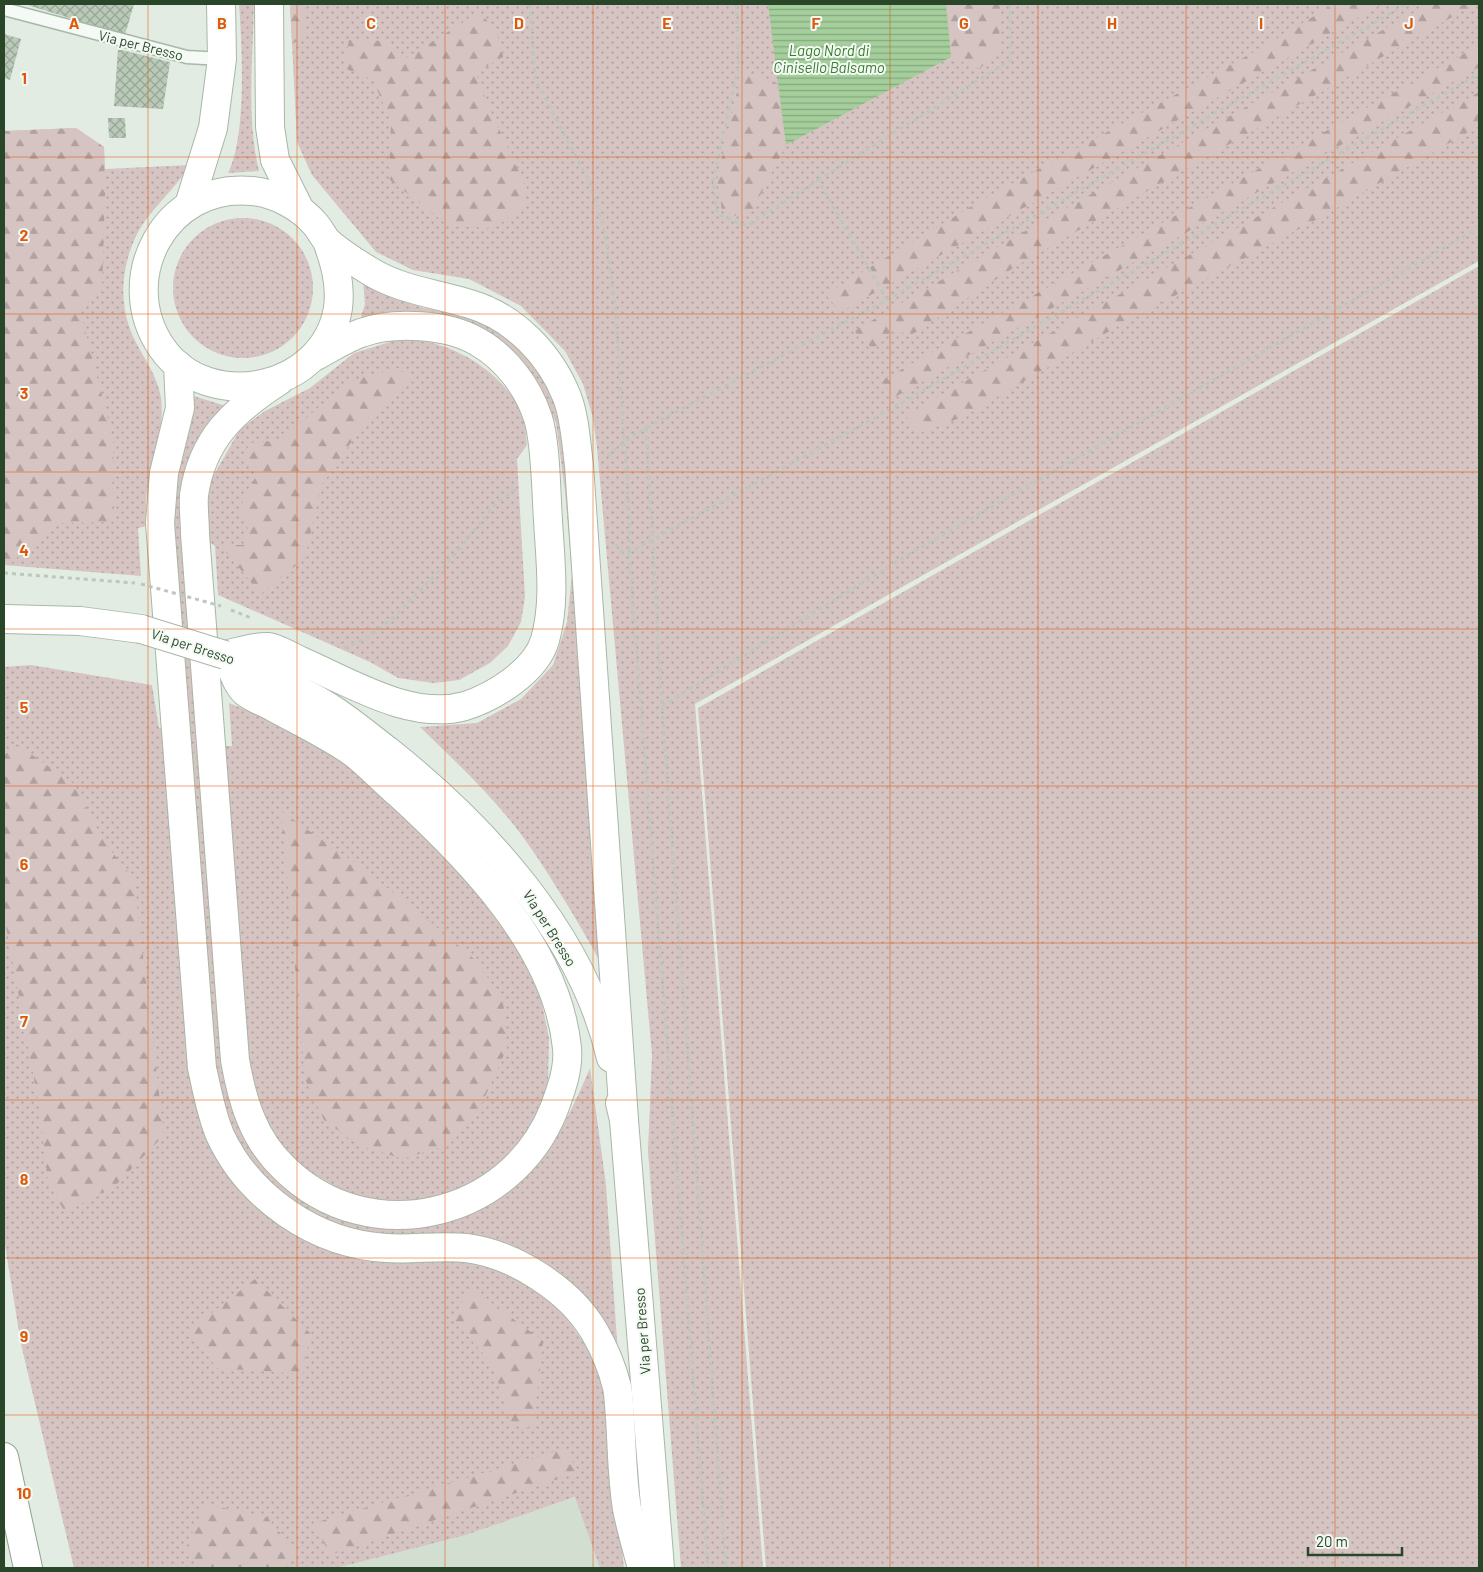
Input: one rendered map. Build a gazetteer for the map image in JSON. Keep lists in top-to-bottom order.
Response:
{
  "streets": {
    "main road": ["Via per Bresso"]
  },
  "water": ["Lago Nord di Cinisello Balsamo"],
  "scale_bar": "20 m",
  "grid": {
    "columns": [
      "A",
      "B",
      "C",
      "D",
      "E",
      "F",
      "G",
      "H",
      "I",
      "J"
    ],
    "rows": [
      "1",
      "2",
      "3",
      "4",
      "5",
      "6",
      "7",
      "8",
      "9",
      "10"
    ]
  }
}
